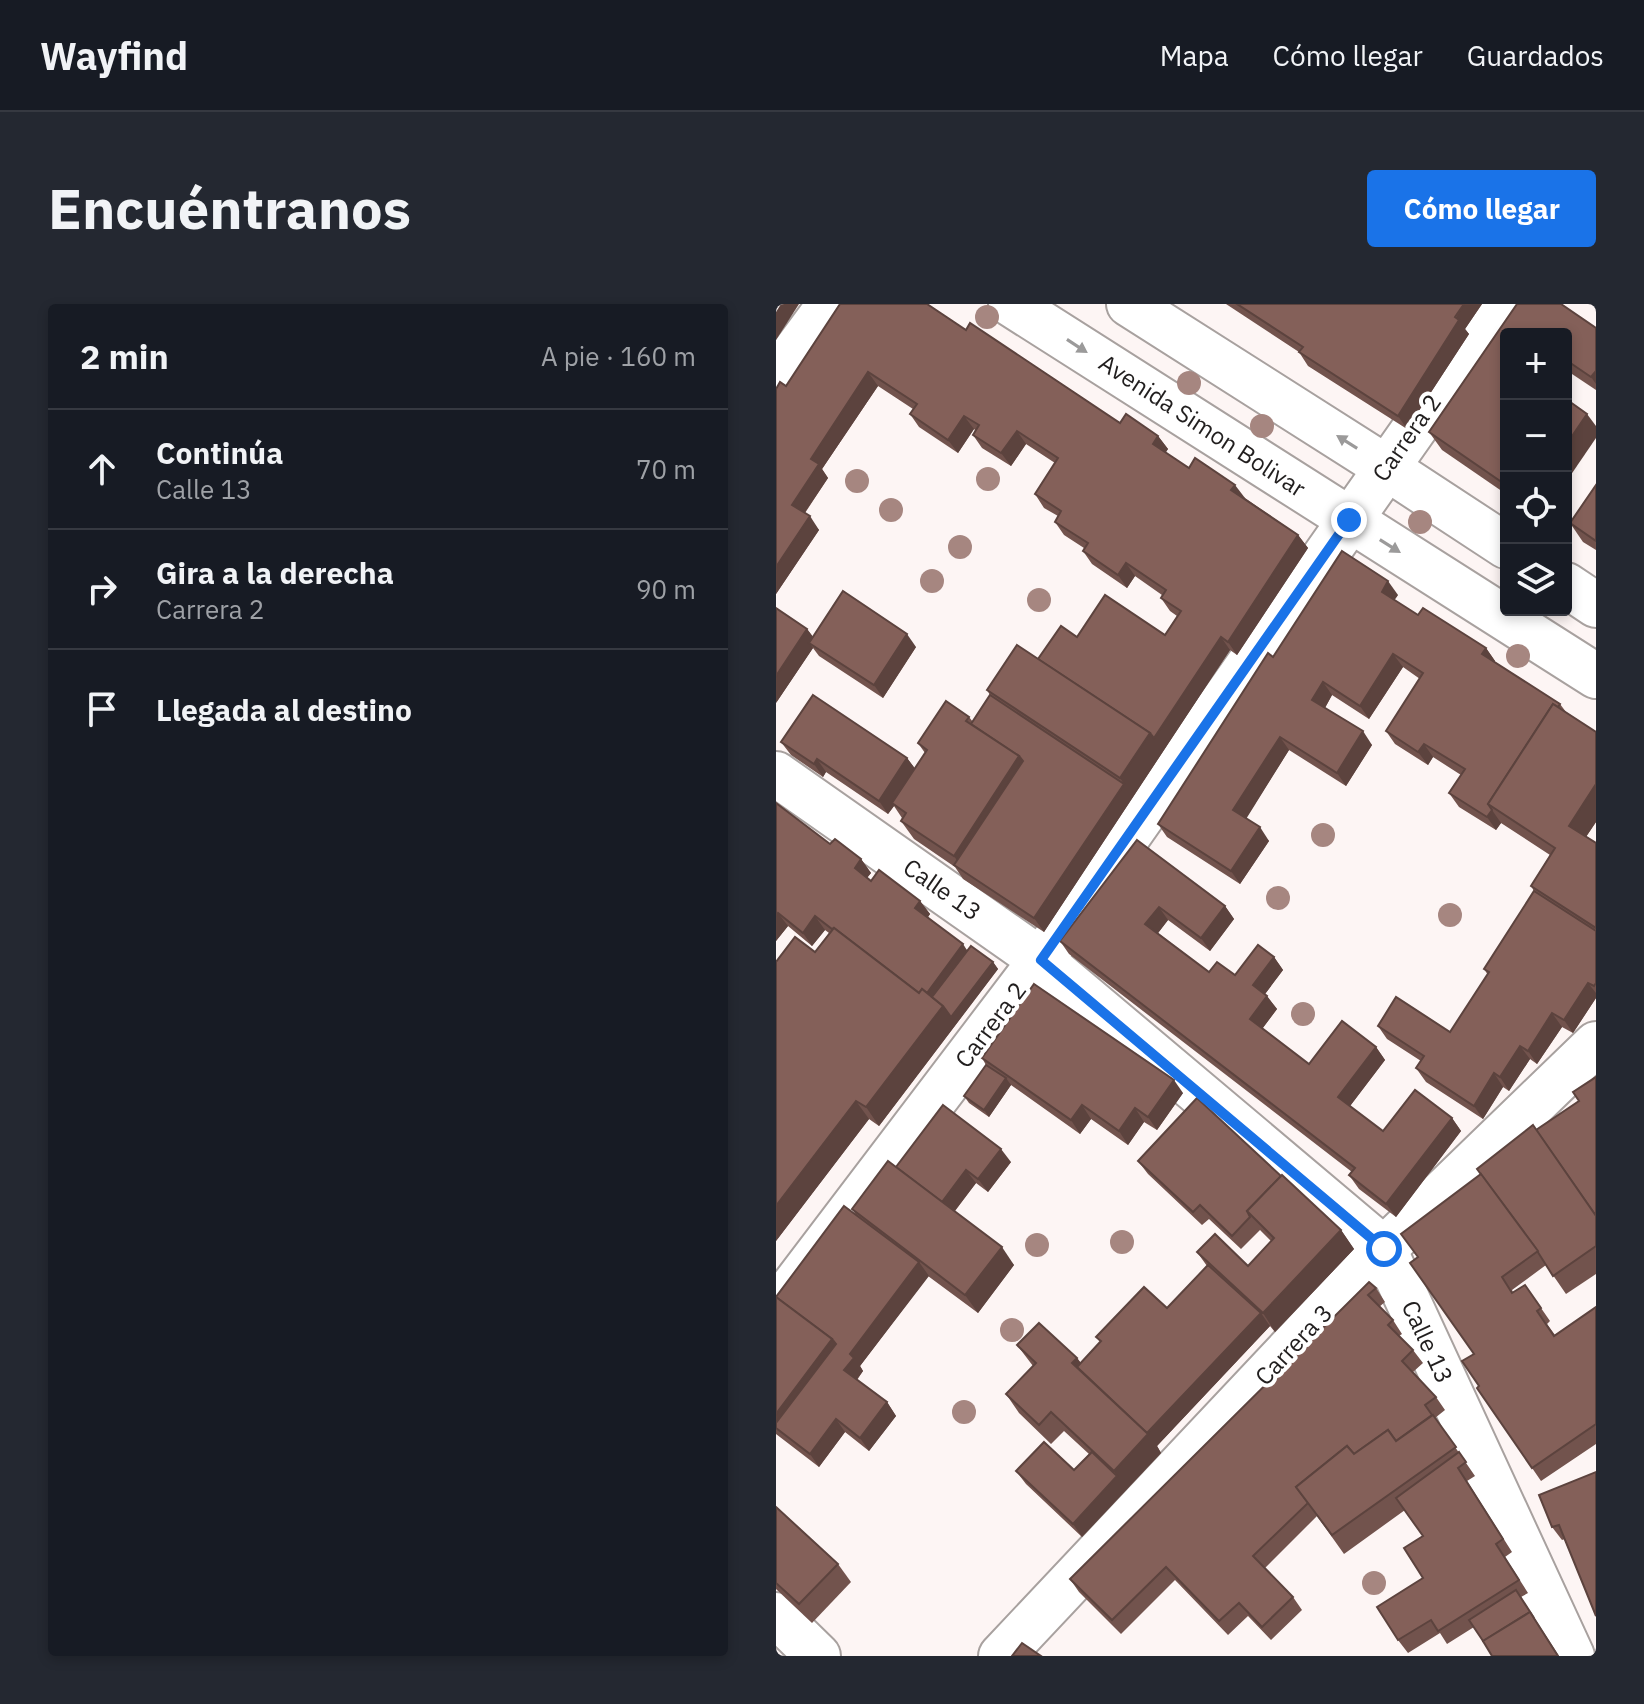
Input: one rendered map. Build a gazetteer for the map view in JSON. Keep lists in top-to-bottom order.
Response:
{
  "streets": {
    "street": [
      "Avenida Simon Bolivar",
      "Carrera 2",
      "Calle 13",
      "Carrera 3"
    ]
  },
  "crossings": [
    ["Avenida Simon Bolivar", "Carrera 2"],
    ["Carrera 2", "Calle 13"],
    ["Calle 13", "Carrera 3"]
  ],
  "page": {
    "header": "Wayfind",
    "nav": ["Mapa", "Cómo llegar", "Guardados"],
    "buttons": "Cómo llegar",
    "title": "Encuéntranos",
    "heading": ["2 min", "A pie · 160 m"],
    "map_buttons": ["+", "−"],
    "list": [
      ["Continúa", "Calle 13", "70 m"],
      ["Gira a la derecha", "Carrera 2", "90 m"],
      "Llegada al destino"
    ]
  }
}
